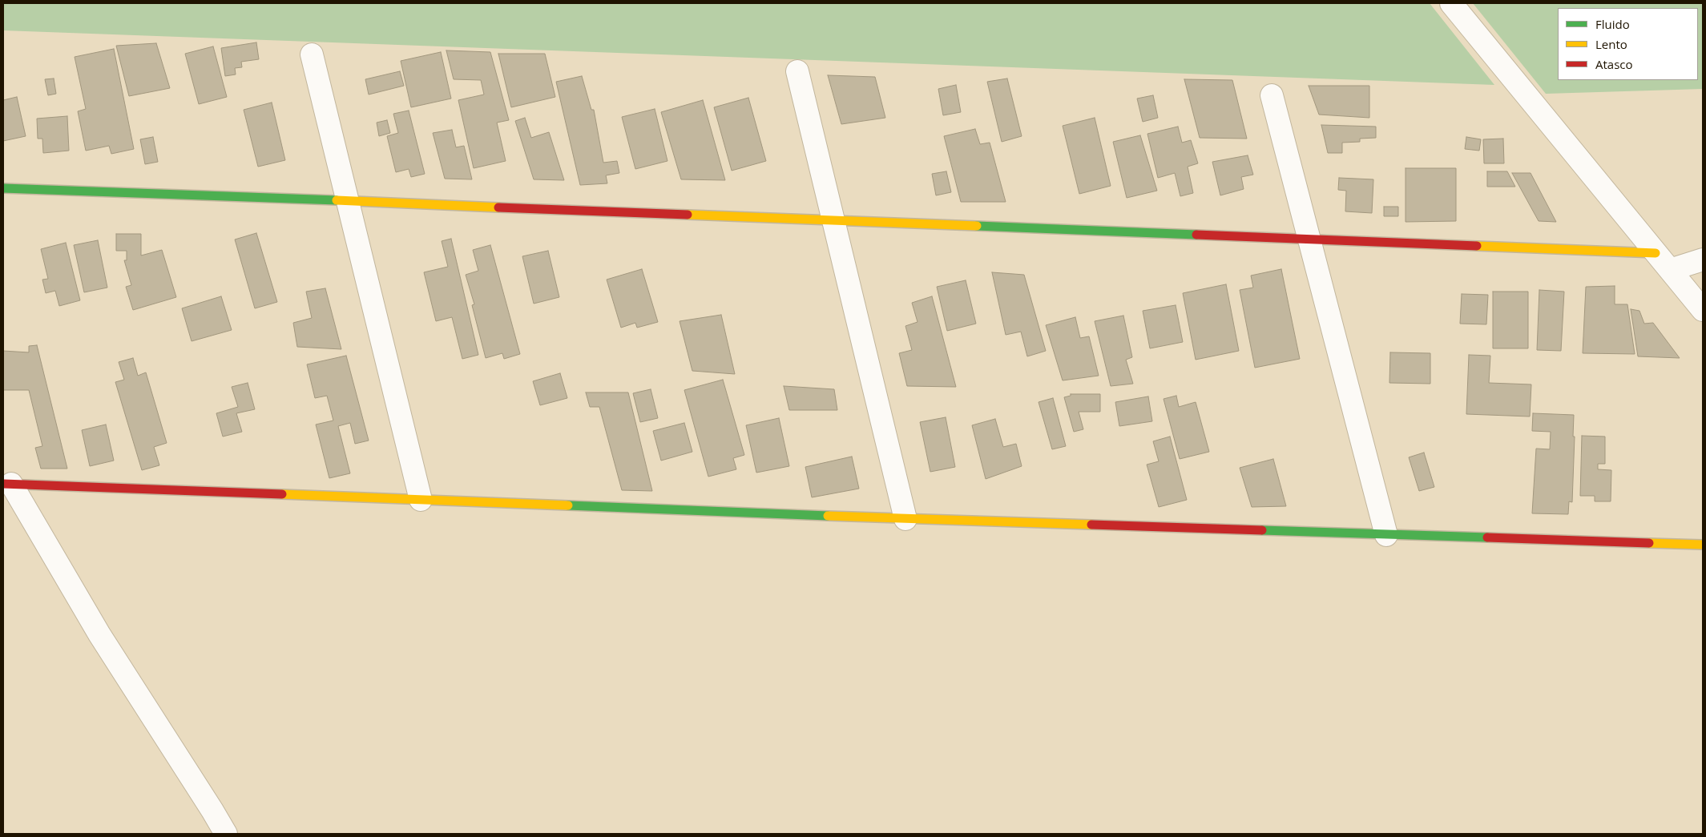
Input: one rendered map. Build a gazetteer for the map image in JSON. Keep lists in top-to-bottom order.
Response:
{
  "legend": ["Fluido", "Lento", "Atasco"]
}
